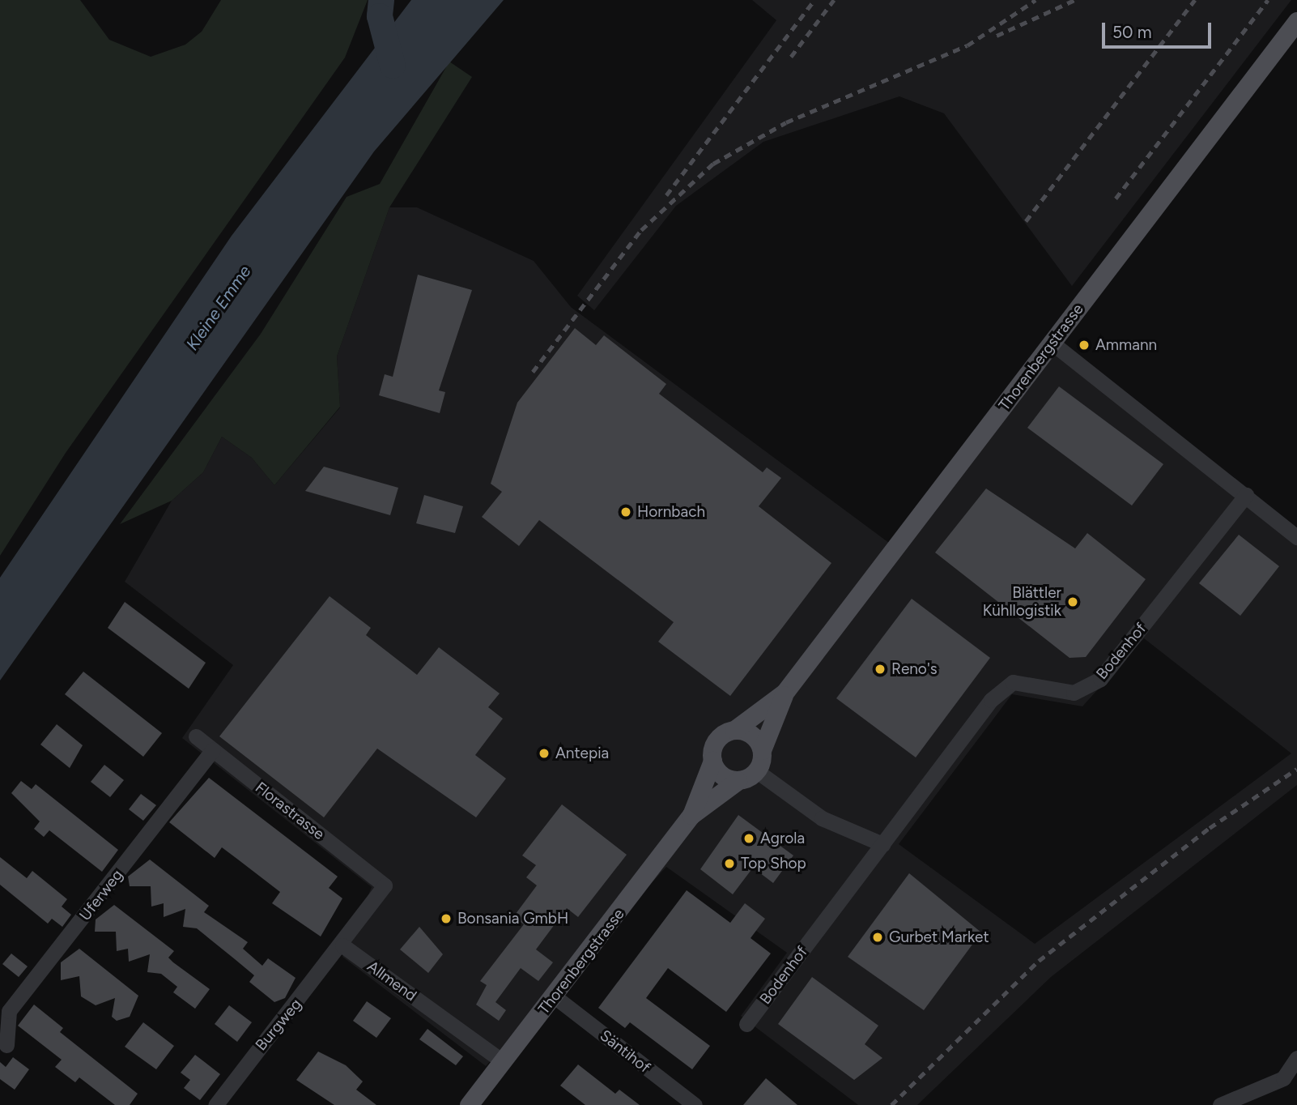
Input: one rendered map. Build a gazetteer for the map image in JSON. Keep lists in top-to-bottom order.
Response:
{
  "streets": {
    "main road": ["Thorenbergstrasse"],
    "street": [
      "Bodenhof",
      "Florastrasse",
      "Uferweg",
      "Allmend",
      "Burgweg",
      "Säntihof"
    ]
  },
  "crossings": [
    ["Thorenbergstrasse", "Allmend"],
    ["Thorenbergstrasse", "Säntihof"],
    ["Florastrasse", "Uferweg"],
    ["Florastrasse", "Allmend"],
    ["Florastrasse", "Burgweg"],
    ["Allmend", "Burgweg"]
  ],
  "water": ["Kleine Emme"],
  "places": [
    "Ammann",
    "Hornbach",
    "Blättler Kühllogistik",
    "Reno's",
    "Antepia",
    "Agrola",
    "Top Shop",
    "Bonsania GmbH",
    "Gurbet Market"
  ],
  "scale_bar": "50 m"
}
